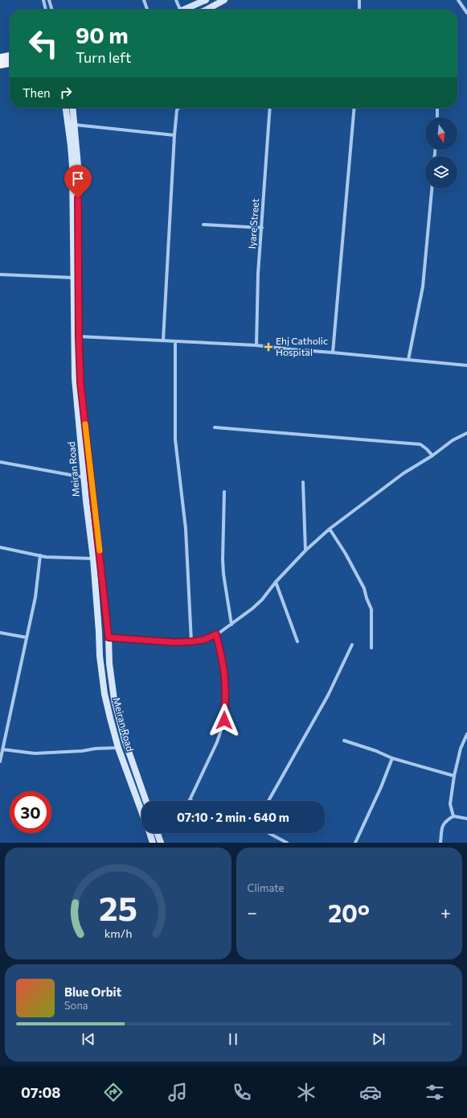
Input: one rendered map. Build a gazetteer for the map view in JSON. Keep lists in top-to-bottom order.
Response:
{
  "streets": {
    "main road": ["Meiran Road"],
    "street": ["Iyare Street"]
  },
  "places": {
    "health": ["Ehj Catholic Hospital"]
  },
  "north": "bottom",
  "page": {
    "turn": ["90 m", "Turn left"],
    "then": "Then",
    "limit": "30",
    "trip": "07:10 · 2 min · 640 m",
    "tile": "Climate",
    "heat": ["−", "20°", "+"],
    "song": ["Blue Orbit", "Sona"],
    "tabs": "07:08",
    "gauge": ["25", "km/h"]
  }
}
